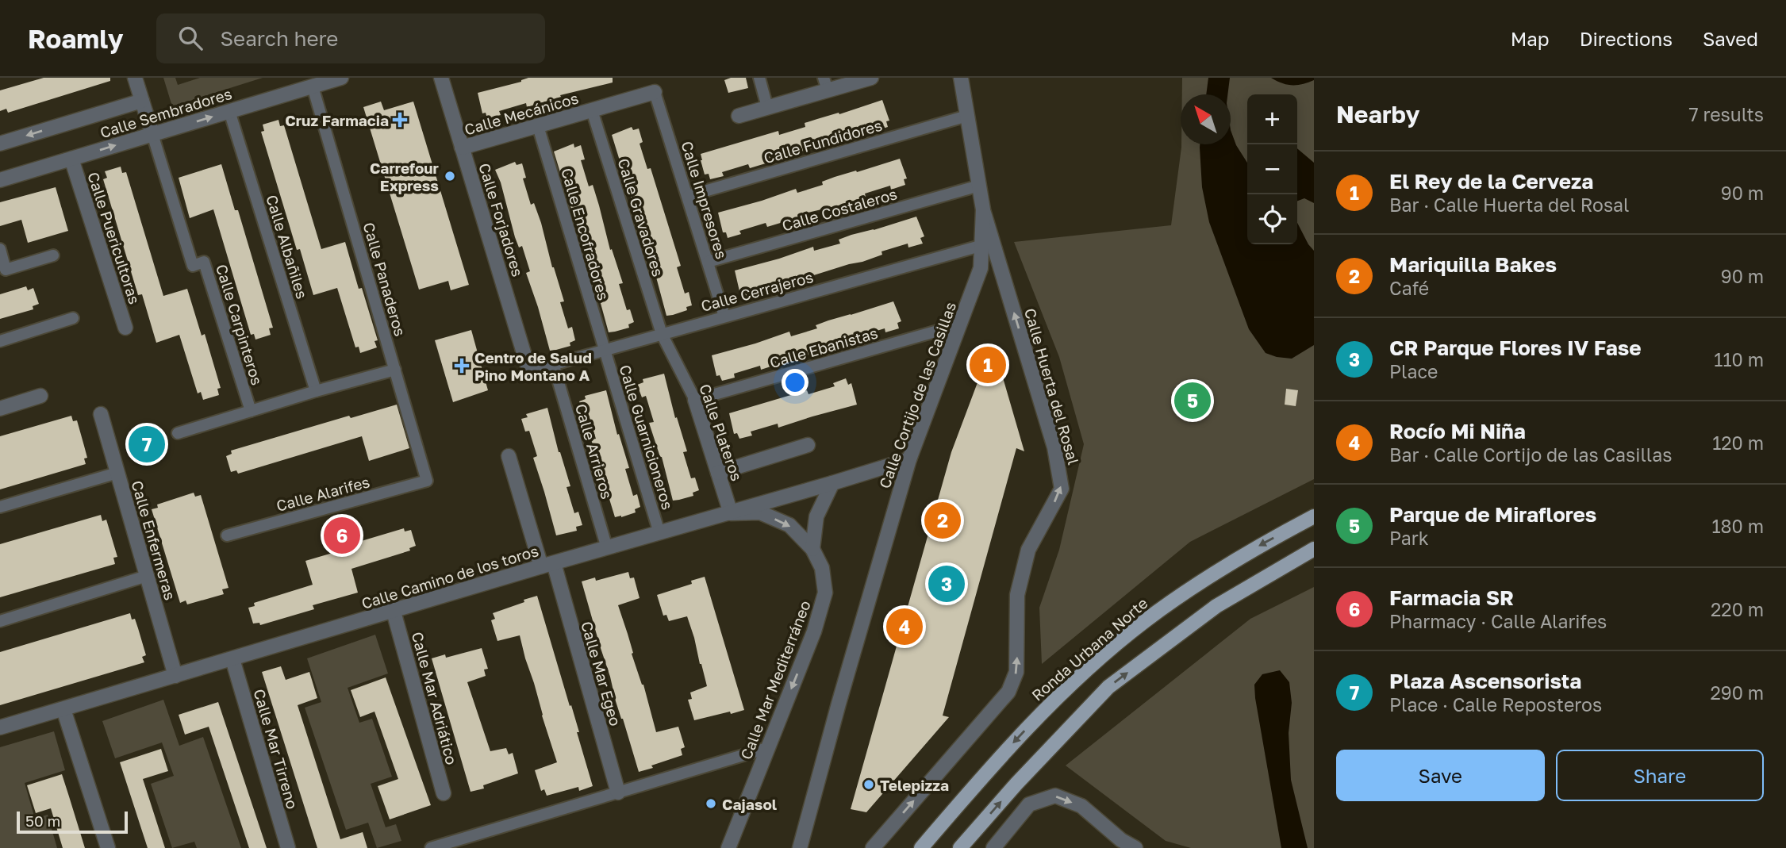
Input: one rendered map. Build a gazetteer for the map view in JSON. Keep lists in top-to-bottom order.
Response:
{
  "streets": {
    "main road": ["Ronda Urbana Norte"],
    "street": [
      "Calle Sembradores",
      "Calle Mecánicos",
      "Calle Fundidores",
      "Calle Impresores",
      "Calle Costaleros",
      "Calle Gravadores",
      "Calle Forjadores",
      "Calle Encofradores",
      "Calle Puericultoras",
      "Calle Albañiles",
      "Calle Panaderos",
      "Calle Cerrajeros",
      "Calle Carpinteros",
      "Calle Ebanistas",
      "Calle Huerta del Rosal",
      "Calle Cortijo de las Casillas",
      "Calle Plateros",
      "Calle Guarnicioneros",
      "Calle Arrieros",
      "Calle Alarifes",
      "Calle Enfermeras",
      "Calle Camino de los toros",
      "Calle Mar Egeo",
      "Calle Mar Mediterráneo",
      "Calle Mar Adriático",
      "Calle Mar Tirreno"
    ]
  },
  "crossings": [
    ["Calle Sembradores", "Calle Puericultoras"],
    ["Calle Sembradores", "Calle Albañiles"],
    ["Calle Sembradores", "Calle Panaderos"],
    ["Calle Sembradores", "Calle Carpinteros"],
    ["Calle Mecánicos", "Calle Impresores"],
    ["Calle Mecánicos", "Calle Gravadores"],
    ["Calle Mecánicos", "Calle Forjadores"],
    ["Calle Mecánicos", "Calle Encofradores"],
    ["Calle Fundidores", "Calle Impresores"],
    ["Calle Fundidores", "Calle Cortijo de las Casillas"],
    ["Calle Impresores", "Calle Costaleros"],
    ["Calle Impresores", "Calle Cerrajeros"],
    ["Calle Costaleros", "Calle Cortijo de las Casillas"],
    ["Calle Gravadores", "Calle Cerrajeros"],
    ["Calle Gravadores", "Calle Plateros"],
    ["Calle Forjadores", "Calle Cerrajeros"],
    ["Calle Encofradores", "Calle Cerrajeros"],
    ["Calle Encofradores", "Calle Guarnicioneros"],
    ["Calle Panaderos", "Calle Alarifes"],
    ["Calle Cerrajeros", "Calle Huerta del Rosal"],
    ["Calle Cerrajeros", "Calle Cortijo de las Casillas"],
    ["Calle Cerrajeros", "Calle Plateros"],
    ["Calle Cerrajeros", "Calle Guarnicioneros"],
    ["Calle Cerrajeros", "Calle Arrieros"],
    ["Calle Ebanistas", "Calle Cortijo de las Casillas"],
    ["Calle Ebanistas", "Calle Plateros"],
    ["Calle Huerta del Rosal", "Calle Cortijo de las Casillas"],
    ["Calle Cortijo de las Casillas", "Calle Camino de los toros"],
    ["Calle Plateros", "Calle Camino de los toros"],
    ["Calle Plateros", "Calle Mar Mediterráneo"],
    ["Calle Guarnicioneros", "Calle Camino de los toros"],
    ["Calle Arrieros", "Calle Camino de los toros"],
    ["Calle Enfermeras", "Calle Camino de los toros"],
    ["Calle Camino de los toros", "Calle Mar Egeo"],
    ["Calle Camino de los toros", "Calle Mar Mediterráneo"],
    ["Calle Camino de los toros", "Calle Mar Adriático"],
    ["Calle Camino de los toros", "Calle Mar Tirreno"]
  ],
  "one_way": ["Calle Huerta del Rosal"],
  "places": {
    "health": ["Cruz Farmacia", "Centro de Salud Pino Montano A"],
    "other": ["Carrefour Express", "Telepizza", "Cajasol"]
  },
  "scale_bar": "50 m",
  "north": "top left",
  "page": {
    "header": "Roamly",
    "search": "Search here",
    "nav": ["Map", "Directions", "Saved"],
    "heading": ["Nearby", "7 results"],
    "map_buttons": ["+", "−"],
    "list": [
      {
        "mark": "1",
        "name": "El Rey de la Cerveza",
        "note": "Bar · Calle Huerta del Rosal",
        "value": "90 m"
      },
      {
        "mark": "2",
        "name": "Mariquilla Bakes",
        "note": "Café",
        "value": "90 m"
      },
      {
        "mark": "3",
        "name": "CR Parque Flores IV Fase",
        "note": "Place",
        "value": "110 m"
      },
      {
        "mark": "4",
        "name": "Rocío Mi Niña",
        "note": "Bar · Calle Cortijo de las Casillas",
        "value": "120 m"
      },
      {
        "mark": "5",
        "name": "Parque de Miraflores",
        "note": "Park",
        "value": "180 m"
      },
      {
        "mark": "6",
        "name": "Farmacia SR",
        "note": "Pharmacy · Calle Alarifes",
        "value": "220 m"
      },
      {
        "mark": "7",
        "name": "Plaza Ascensorista",
        "note": "Place · Calle Reposteros",
        "value": "290 m"
      }
    ],
    "pins": [
      "1",
      "5",
      "7",
      "2",
      "6",
      "3",
      "4"
    ],
    "buttons": ["Save", "Share"],
    "scale": "50 m"
  }
}
